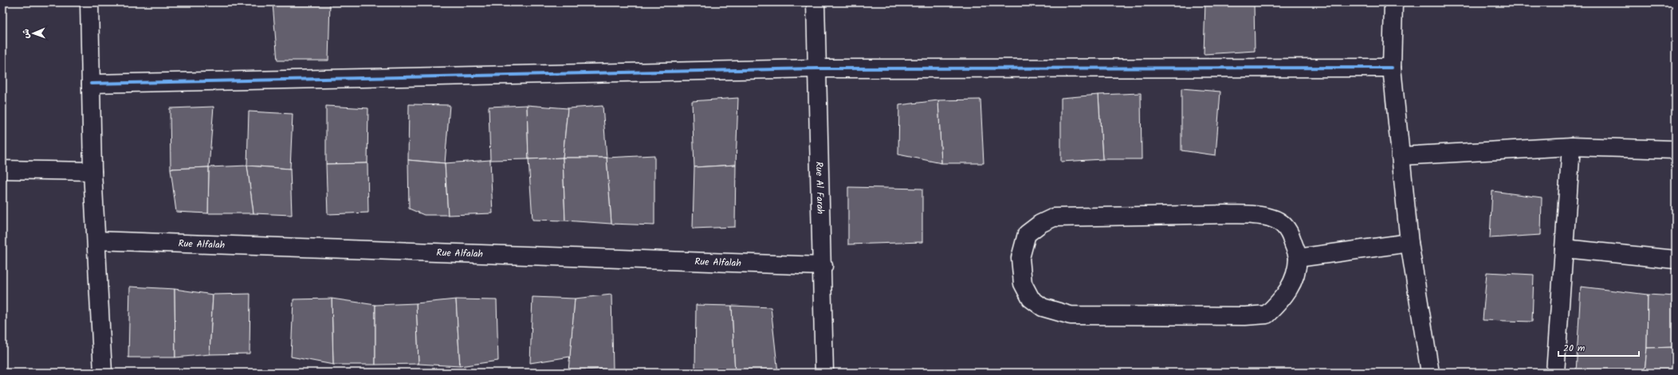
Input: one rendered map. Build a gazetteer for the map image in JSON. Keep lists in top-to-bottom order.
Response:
{
  "streets": {
    "street": ["Rue Al Farah", "Rue Alfalah"]
  },
  "crossings": [
    ["Rue Al Farah", "Rue Alfalah"]
  ],
  "scale_bar": "20 m",
  "north": "left"
}
